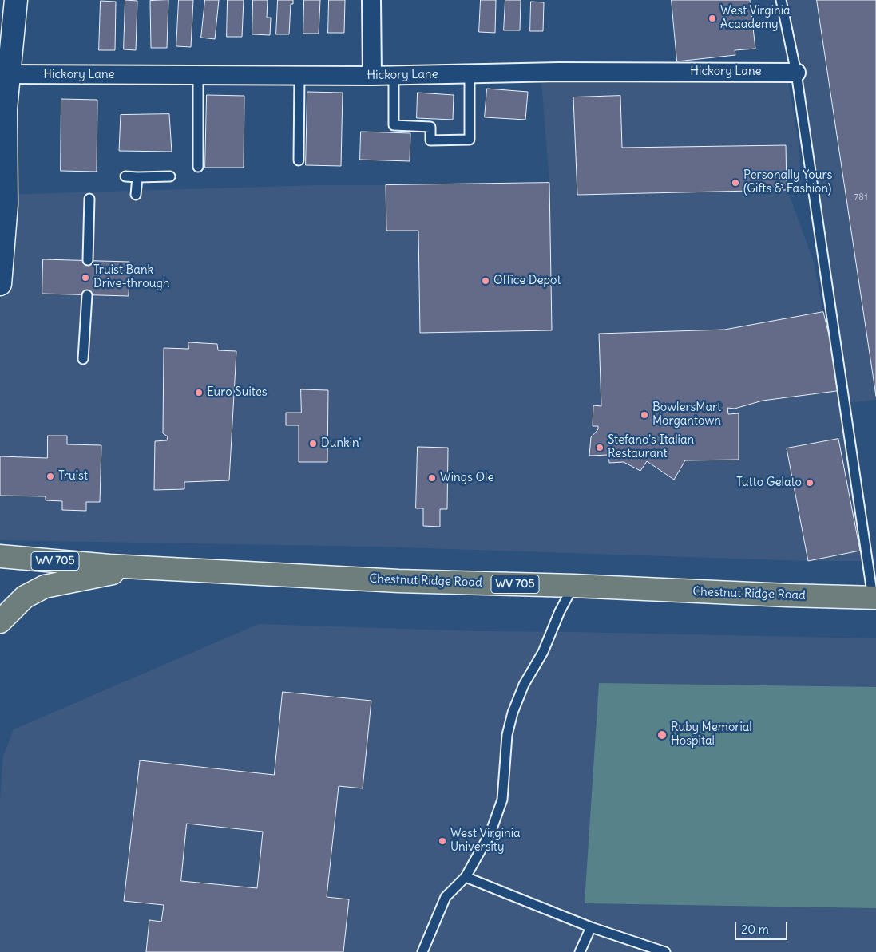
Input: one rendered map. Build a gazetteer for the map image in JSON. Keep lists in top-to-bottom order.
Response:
{
  "streets": {
    "main road": ["WV 705", "Chestnut Ridge Road"],
    "street": ["Hickory Lane"]
  },
  "places": [
    "West Virginia Acaademy",
    "Personally Yours (Gifts & Fashion)",
    "Truist Bank Drive-through",
    "Office Depot",
    "Euro Suites",
    "BowlersMart Morgantown",
    "Dunkin'",
    "Stefano's Italian Restaurant",
    "Truist",
    "Wings Ole",
    "Tutto Gelato",
    "Ruby Memorial Hospital",
    "West Virginia University"
  ],
  "house_numbers": ["781"],
  "scale_bar": "20 m"
}
